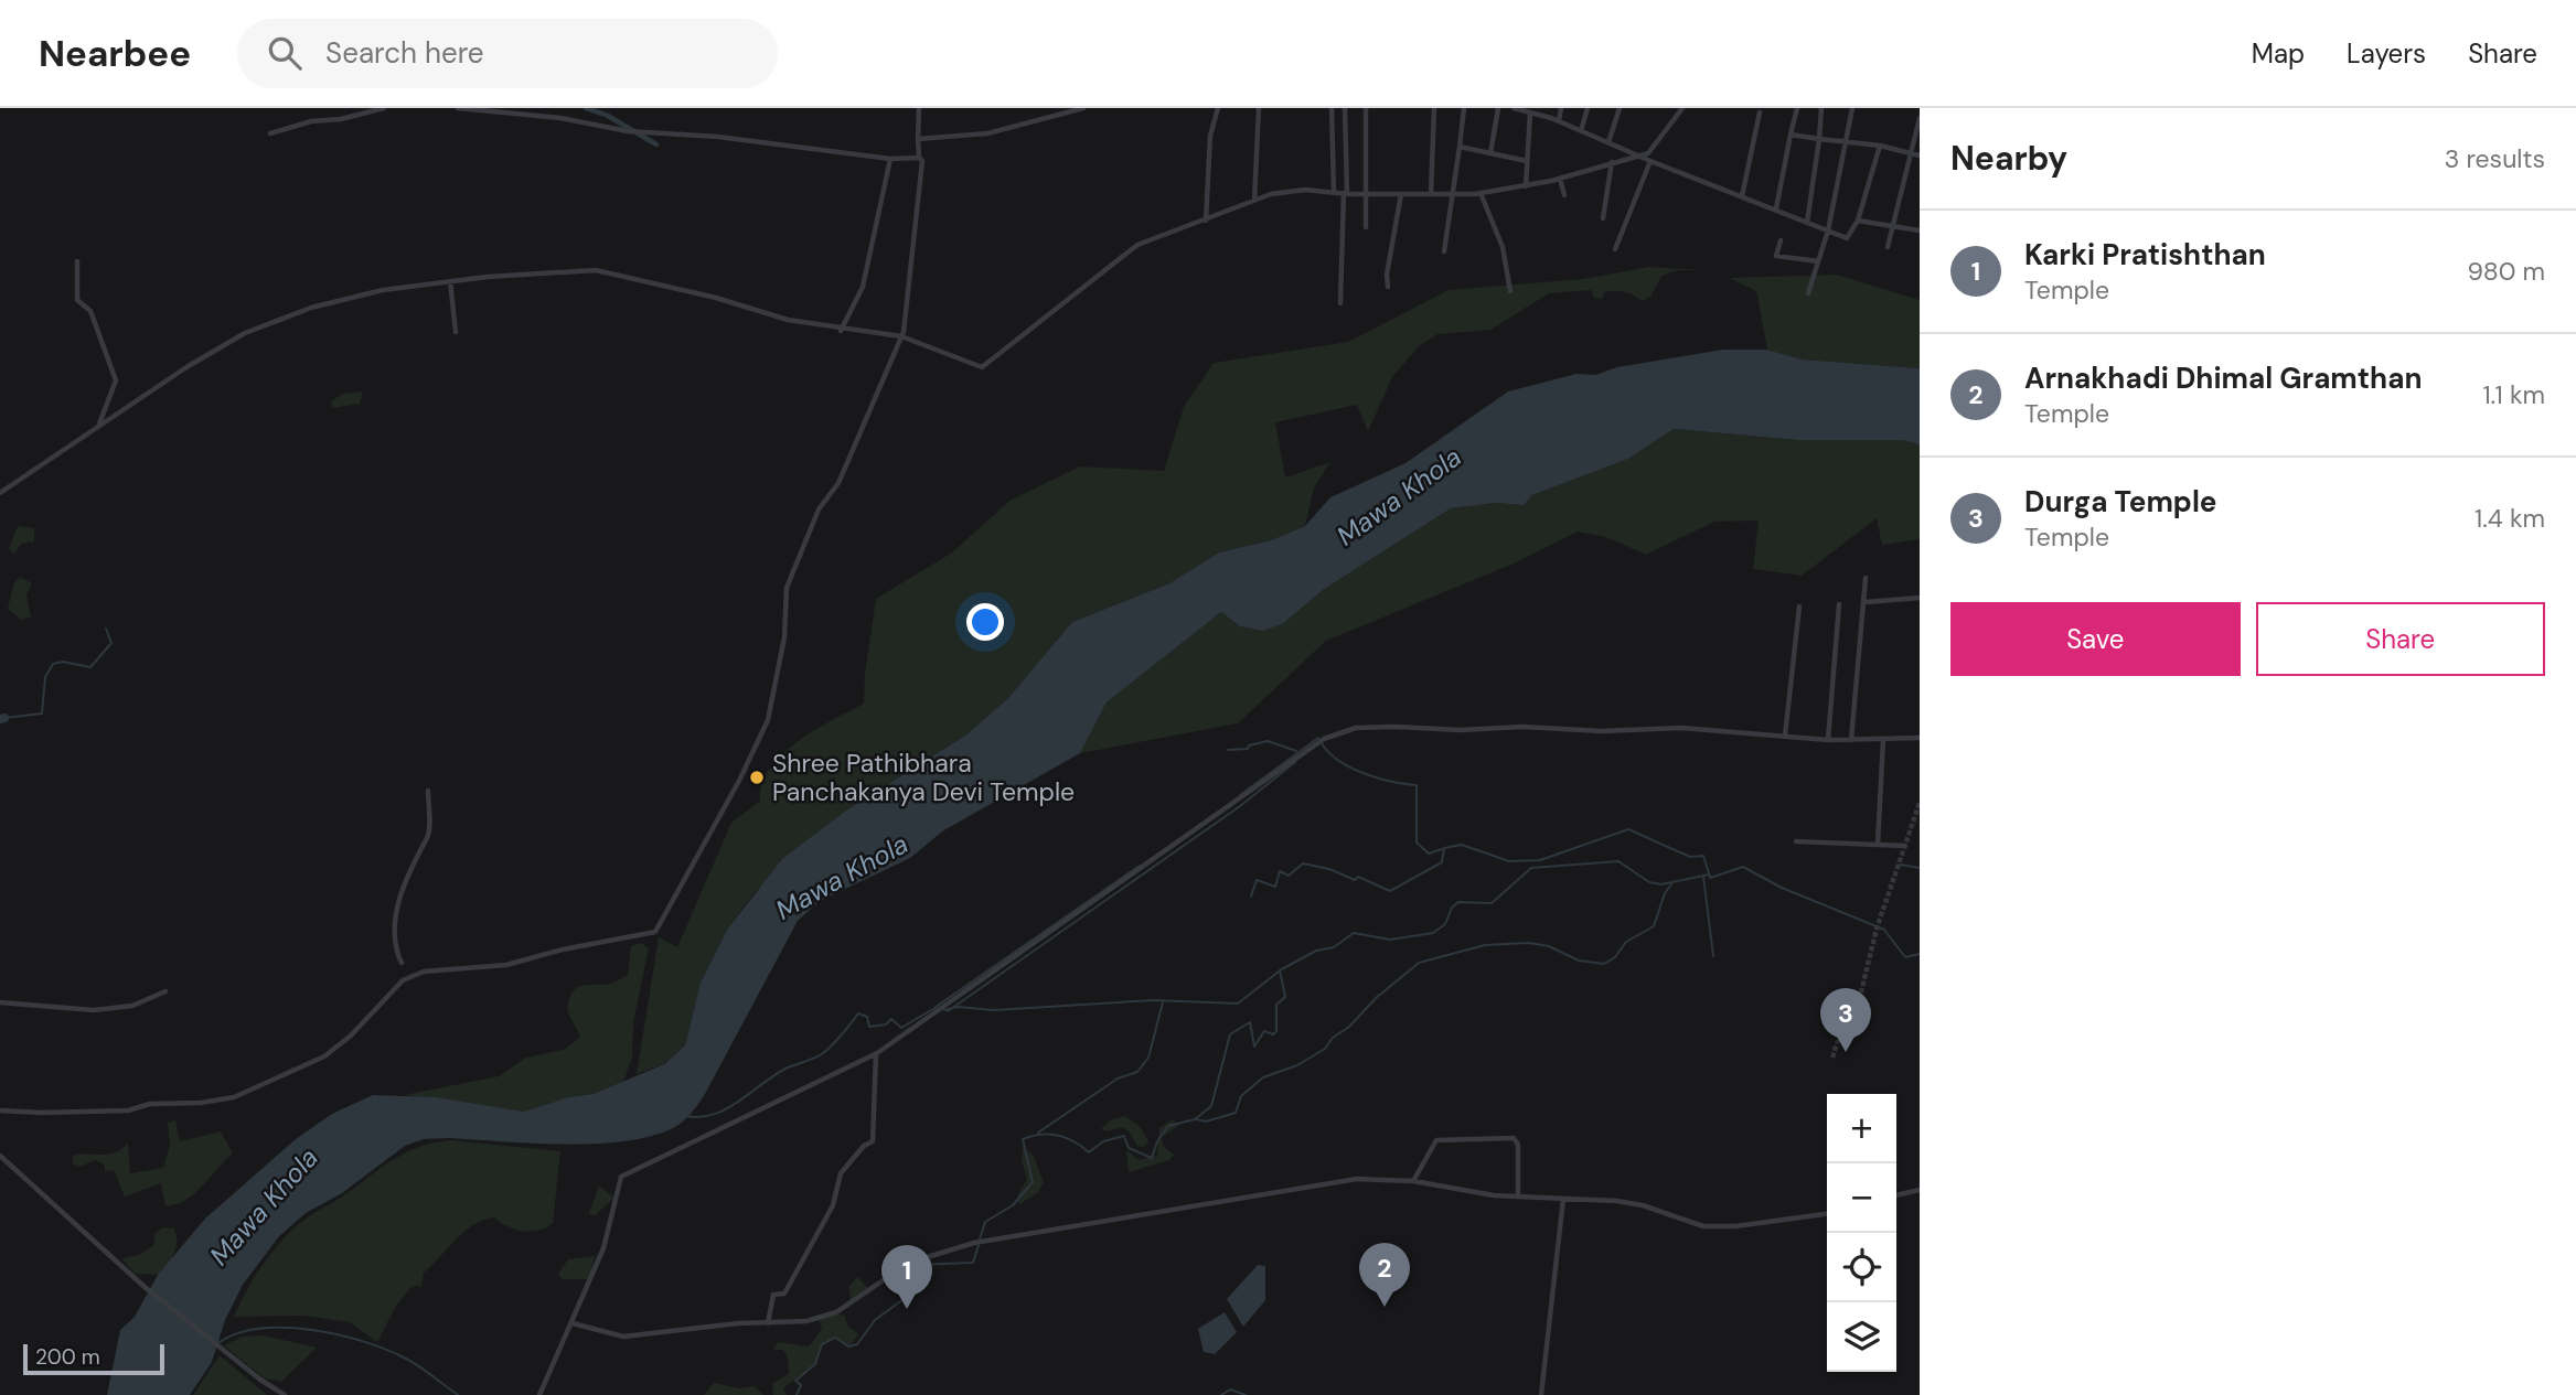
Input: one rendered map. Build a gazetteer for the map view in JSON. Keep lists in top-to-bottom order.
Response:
{
  "water": ["Mawa Khola"],
  "places": ["Shree Pathibhara Panchakanya Devi Temple"],
  "scale_bar": "200 m",
  "page": {
    "header": "Nearbee",
    "search": "Search here",
    "nav": ["Map", "Layers", "Share"],
    "heading": ["Nearby", "3 results"],
    "list": [
      {
        "mark": "1",
        "name": "Karki Pratishthan",
        "note": "Temple",
        "value": "980 m"
      },
      {
        "mark": "2",
        "name": "Arnakhadi Dhimal Gramthan",
        "note": "Temple",
        "value": "1.1 km"
      },
      {
        "mark": "3",
        "name": "Durga Temple",
        "note": "Temple",
        "value": "1.4 km"
      }
    ],
    "buttons": ["Save", "Share"],
    "pins": ["3", "2", "1"],
    "map_buttons": ["+", "−"],
    "scale": "200 m"
  }
}
